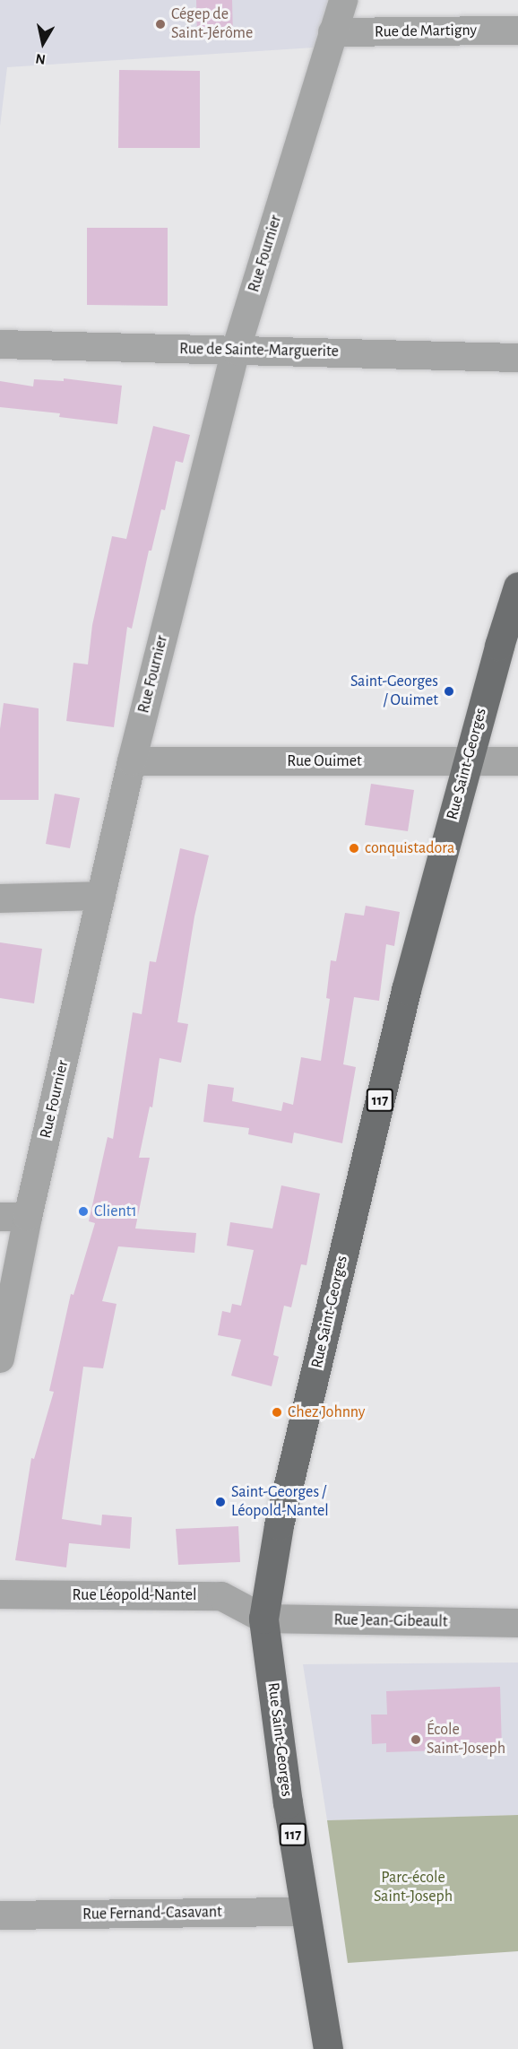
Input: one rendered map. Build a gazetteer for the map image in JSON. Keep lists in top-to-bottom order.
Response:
{
  "streets": {
    "main road": ["Rue Saint-Georges", "117"],
    "street": [
      "Rue de Martigny",
      "Rue Fournier",
      "Rue de Sainte-Marguerite",
      "Rue Ouimet",
      "Rue Léopold-Nantel",
      "Rue Jean-Gibeault",
      "Rue Fernand-Casavant"
    ]
  },
  "crossings": [
    ["Rue de Martigny", "Rue Fournier"],
    ["Rue Fournier", "Rue de Sainte-Marguerite"],
    ["Rue Fournier", "Rue Ouimet"],
    ["Rue Ouimet", "Rue Saint-Georges"],
    ["Rue Saint-Georges", "Rue Léopold-Nantel"],
    ["Rue Saint-Georges", "Rue Jean-Gibeault"],
    ["Rue Saint-Georges", "Rue Fernand-Casavant"],
    ["Rue Léopold-Nantel", "Rue Jean-Gibeault"]
  ],
  "parks": ["Parc-école Saint-Joseph"],
  "places": [
    "Cégep de Saint-Jérôme",
    "Saint-Georges / Ouimet",
    "conquistadora",
    "Client1",
    "Chez Johnny",
    "Saint-Georges / Léopold-Nantel",
    "École Saint-Joseph"
  ],
  "north": "bottom"
}
